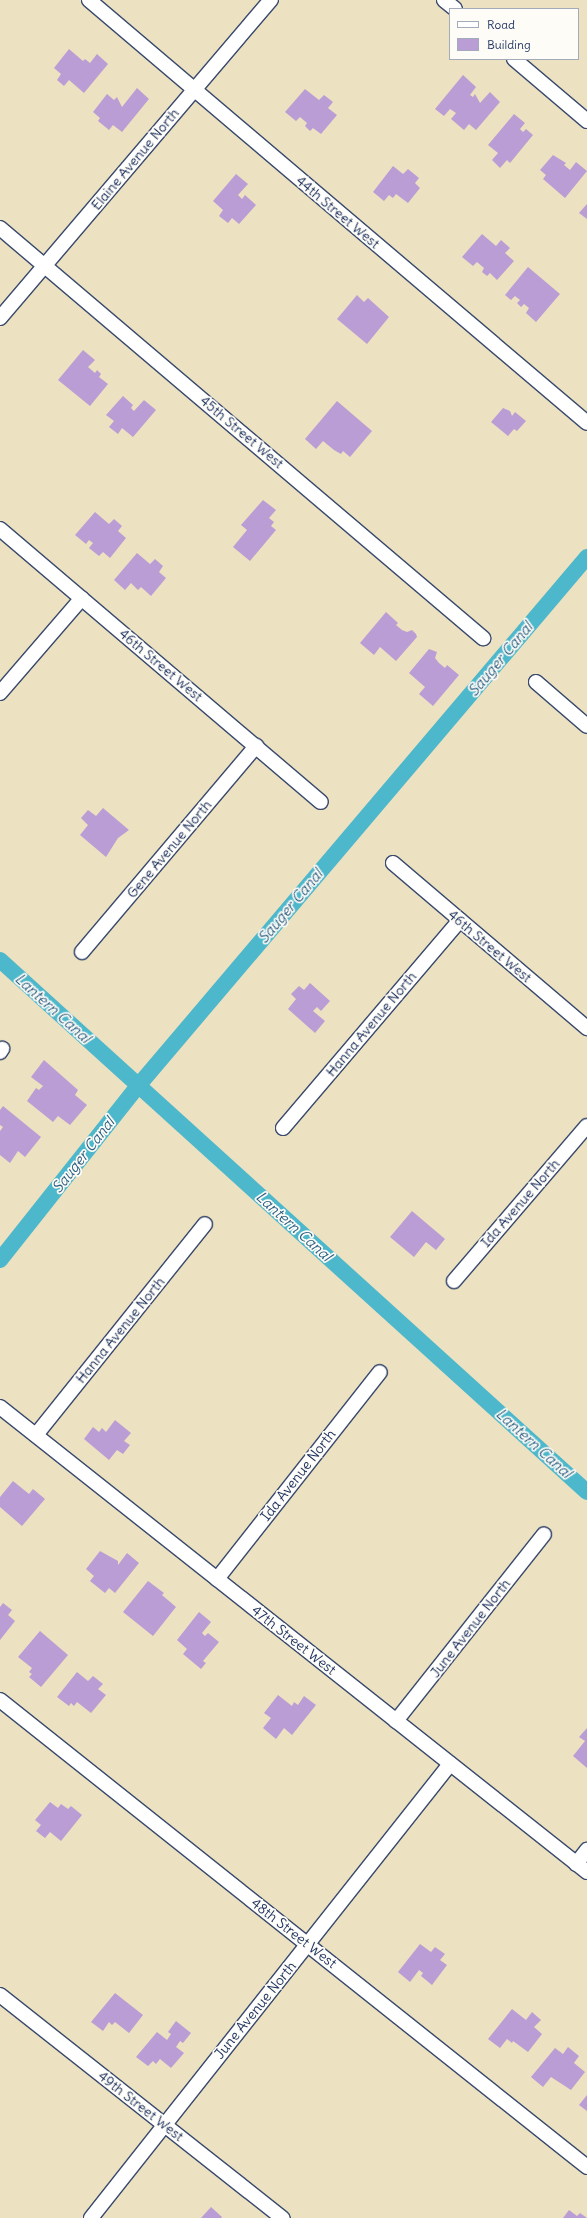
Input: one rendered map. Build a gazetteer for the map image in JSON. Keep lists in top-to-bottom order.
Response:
{
  "streets": {
    "street": [
      "Elaine Avenue North",
      "44th Street West",
      "45th Street West",
      "46th Street West",
      "Gene Avenue North",
      "Hanna Avenue North",
      "Ida Avenue North",
      "June Avenue North",
      "47th Street West",
      "48th Street West",
      "49th Street West"
    ]
  },
  "crossings": [
    ["Elaine Avenue North", "44th Street West"],
    ["Elaine Avenue North", "45th Street West"],
    ["46th Street West", "Gene Avenue North"],
    ["46th Street West", "Hanna Avenue North"],
    ["Hanna Avenue North", "47th Street West"],
    ["Ida Avenue North", "47th Street West"],
    ["June Avenue North", "47th Street West"],
    ["June Avenue North", "48th Street West"],
    ["June Avenue North", "49th Street West"]
  ],
  "water": ["Sauger Canal", "Lantern Canal"],
  "legend": ["Road", "Building"]
}
